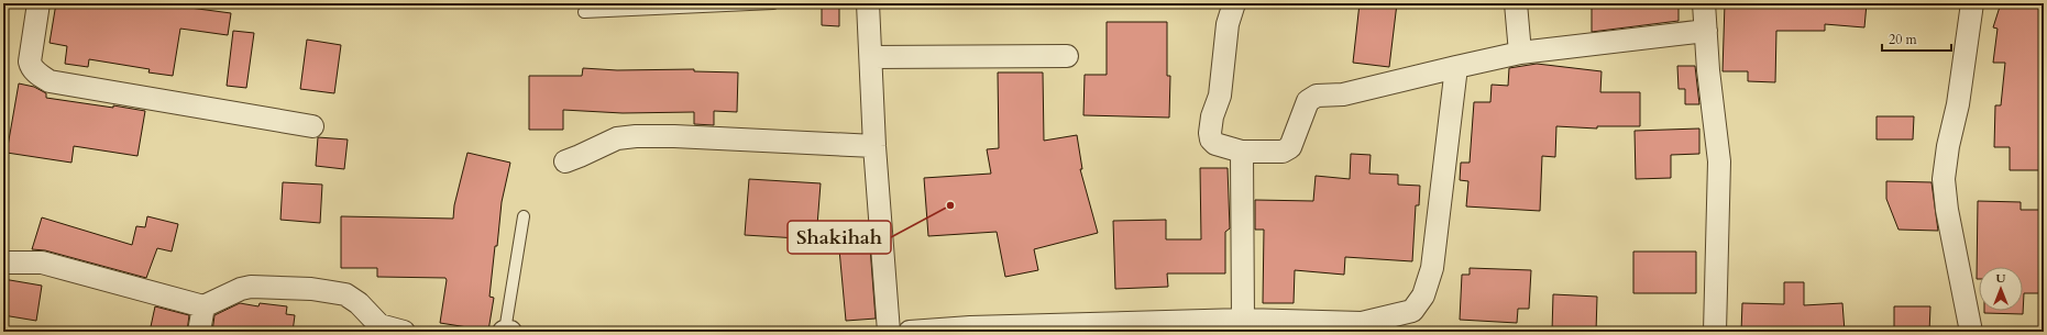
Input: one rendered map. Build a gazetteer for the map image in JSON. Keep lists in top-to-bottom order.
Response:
{
  "places": ["Shakihah"],
  "scale_bar": "20 m",
  "north": "top"
}
